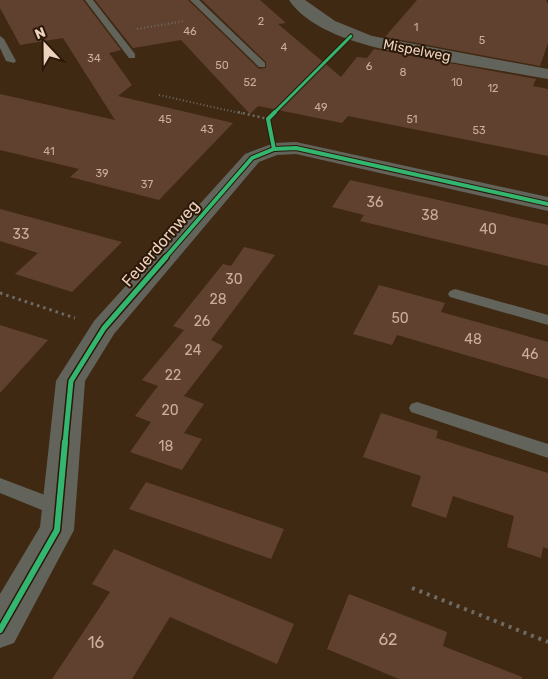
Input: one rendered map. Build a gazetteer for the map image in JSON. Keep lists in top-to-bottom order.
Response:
{
  "streets": {
    "street": ["Mispelweg", "Feuerdornweg"]
  },
  "house_numbers": [
    "2",
    "1",
    "46",
    "5",
    "4",
    "34",
    "50",
    "6",
    "8",
    "52",
    "10",
    "12",
    "49",
    "45",
    "51",
    "43",
    "53",
    "41",
    "39",
    "37",
    "36",
    "38",
    "40",
    "33",
    "30",
    "28",
    "50",
    "26",
    "48",
    "24",
    "46",
    "22",
    "20",
    "18",
    "62",
    "16"
  ],
  "north": "top"
}
